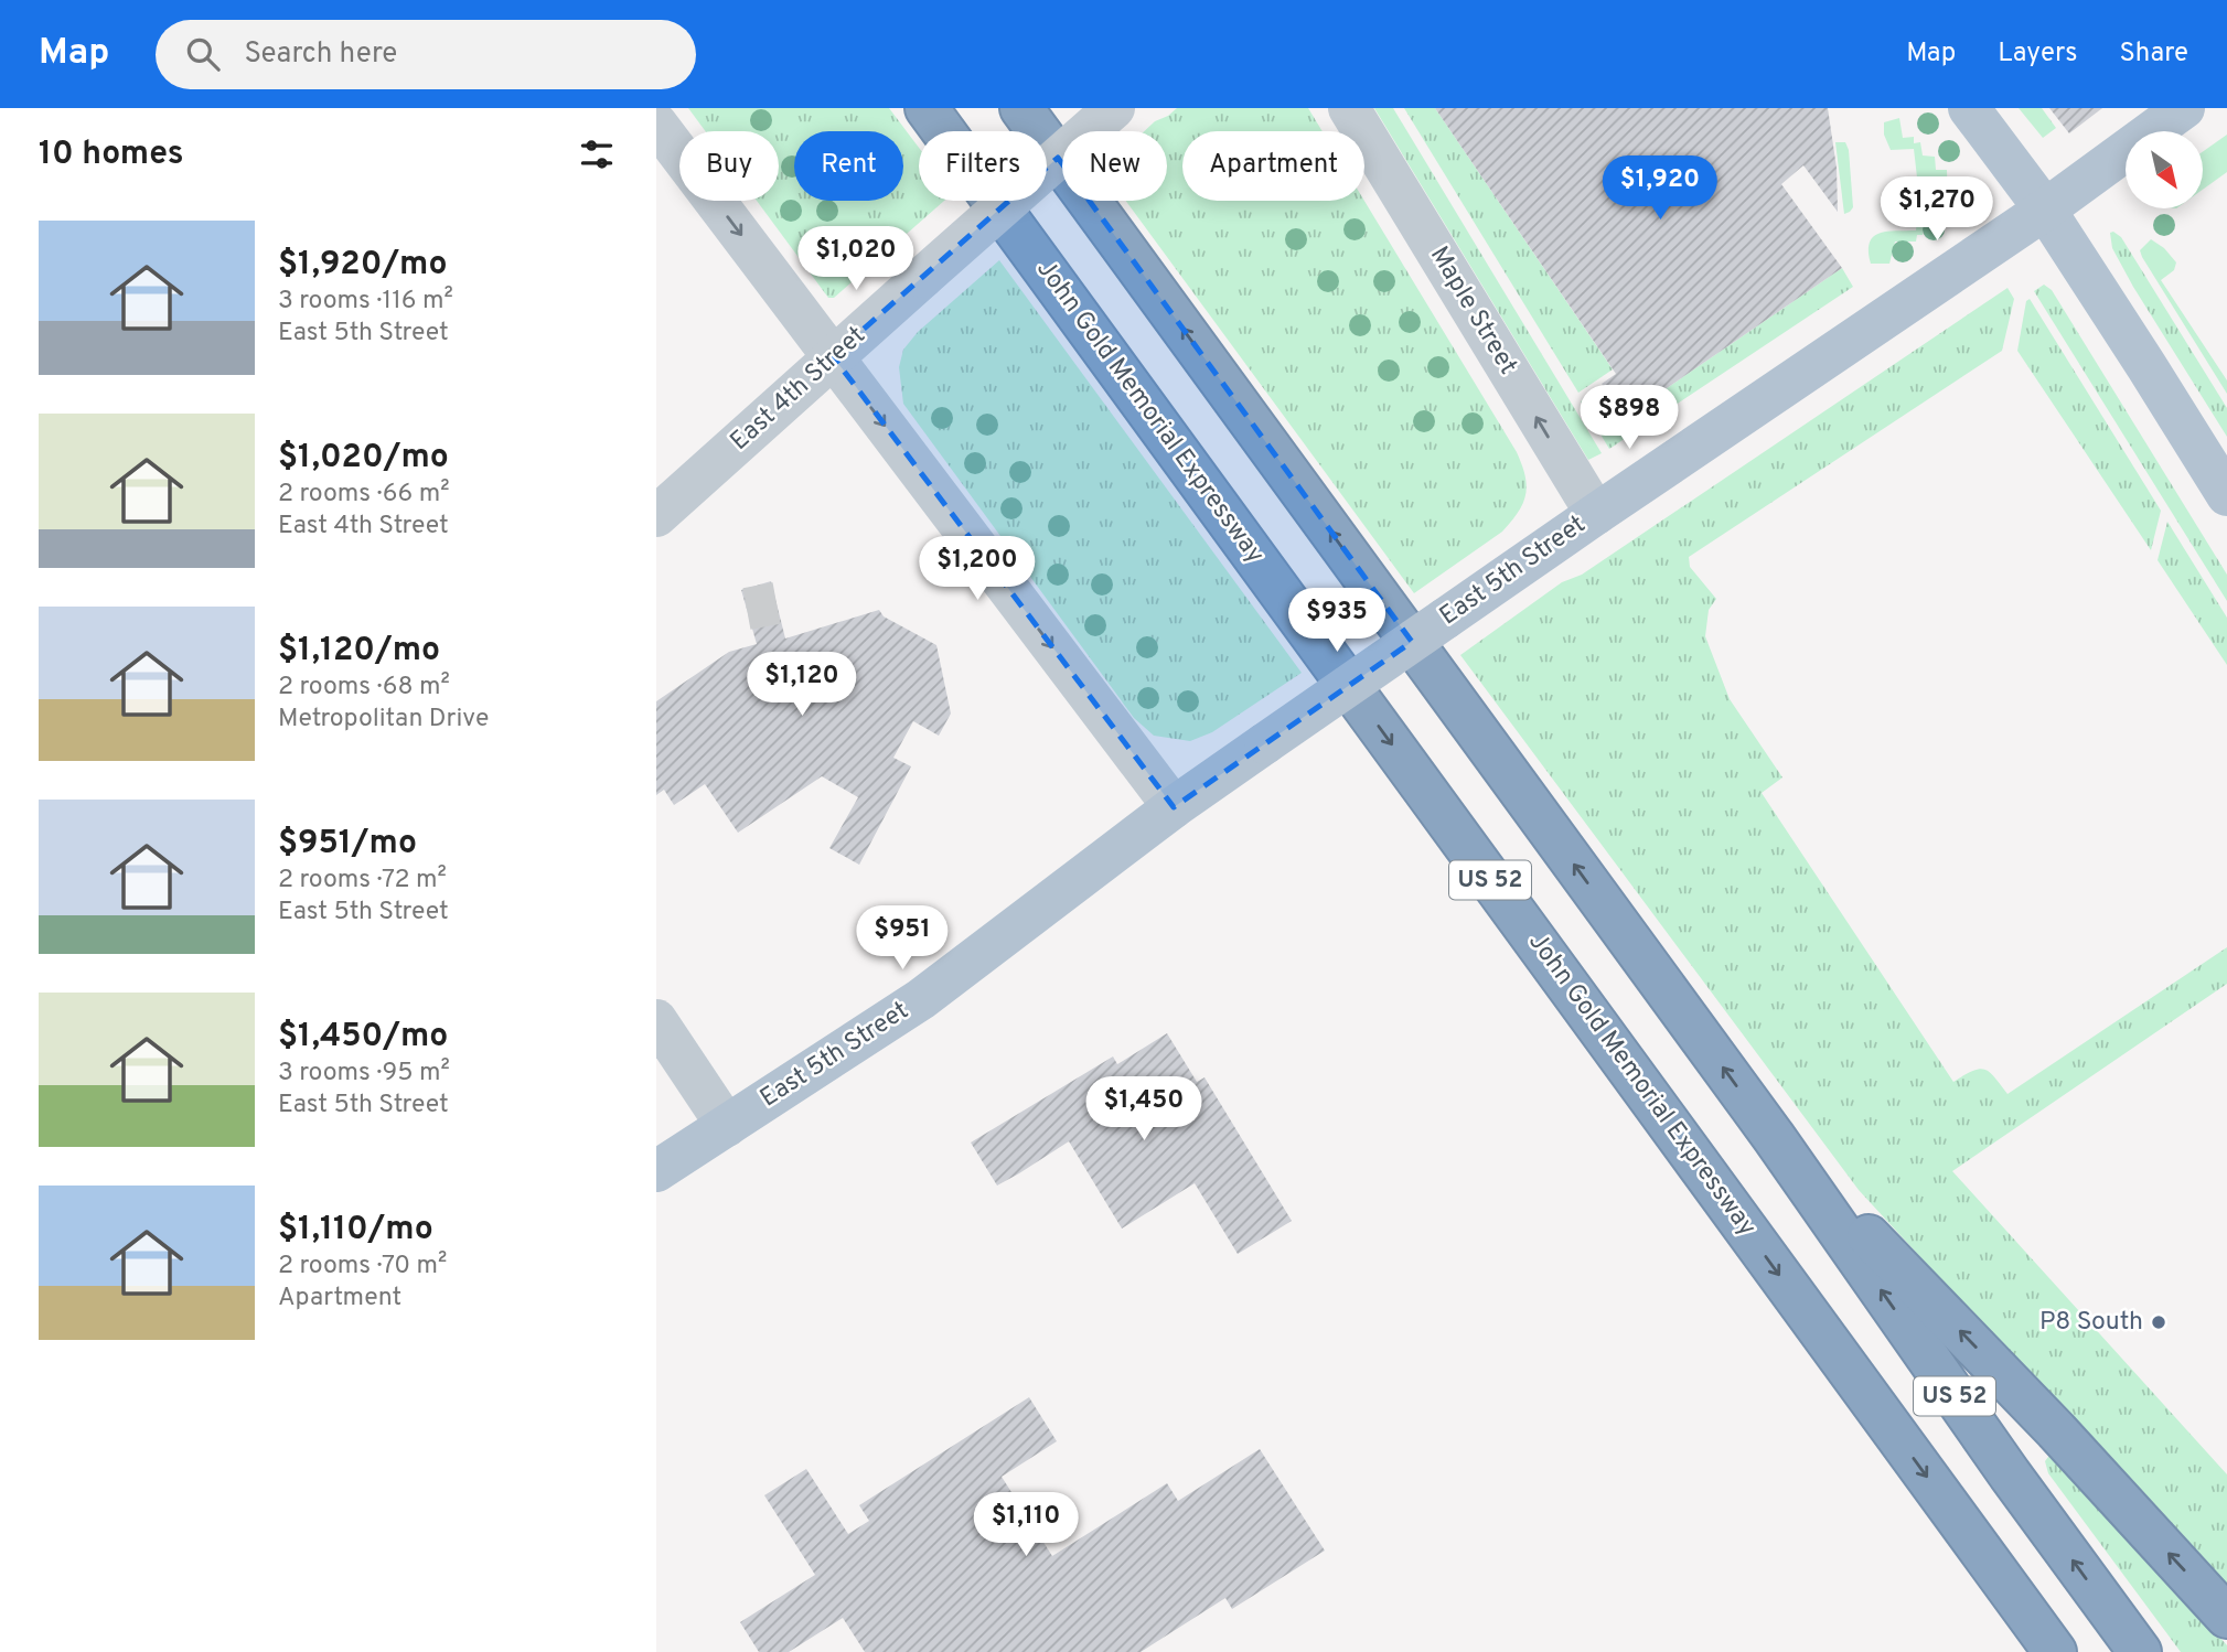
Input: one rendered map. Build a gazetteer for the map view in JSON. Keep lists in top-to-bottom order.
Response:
{
  "streets": {
    "highway": ["John Gold Memorial Expressway", "US 52"],
    "main road": ["East 5th Street"],
    "street": ["Maple Street", "East 4th Street"]
  },
  "crossings": [
    ["Maple Street", "East 5th Street"]
  ],
  "one_way": ["Maple Street"],
  "places": ["P8 South"],
  "north": "bottom right",
  "page": {
    "header": "Map",
    "search": "Search here",
    "nav": ["Map", "Layers", "Share"],
    "heading": "10 homes",
    "chip": [
      "Buy",
      "Rent",
      "Filters",
      "New",
      "Apartment"
    ],
    "price": [
      "$1,920",
      "$1,270",
      "$1,020",
      "$898",
      "$1,200",
      "$935",
      "$1,120",
      "$951",
      "$1,450",
      "$1,110"
    ],
    "list": [
      {
        "name": "$1,920/mo",
        "note": "3 rooms · 116 m² · East 5th Street"
      },
      {
        "name": "$1,020/mo",
        "note": "2 rooms · 66 m² · East 4th Street"
      },
      {
        "name": "$1,120/mo",
        "note": "2 rooms · 68 m² · Metropolitan Drive"
      },
      {
        "name": "$951/mo",
        "note": "2 rooms · 72 m² · East 5th Street"
      },
      {
        "name": "$1,450/mo",
        "note": "3 rooms · 95 m² · East 5th Street"
      },
      {
        "name": "$1,110/mo",
        "note": "2 rooms · 70 m² · Apartment"
      }
    ]
  }
}
